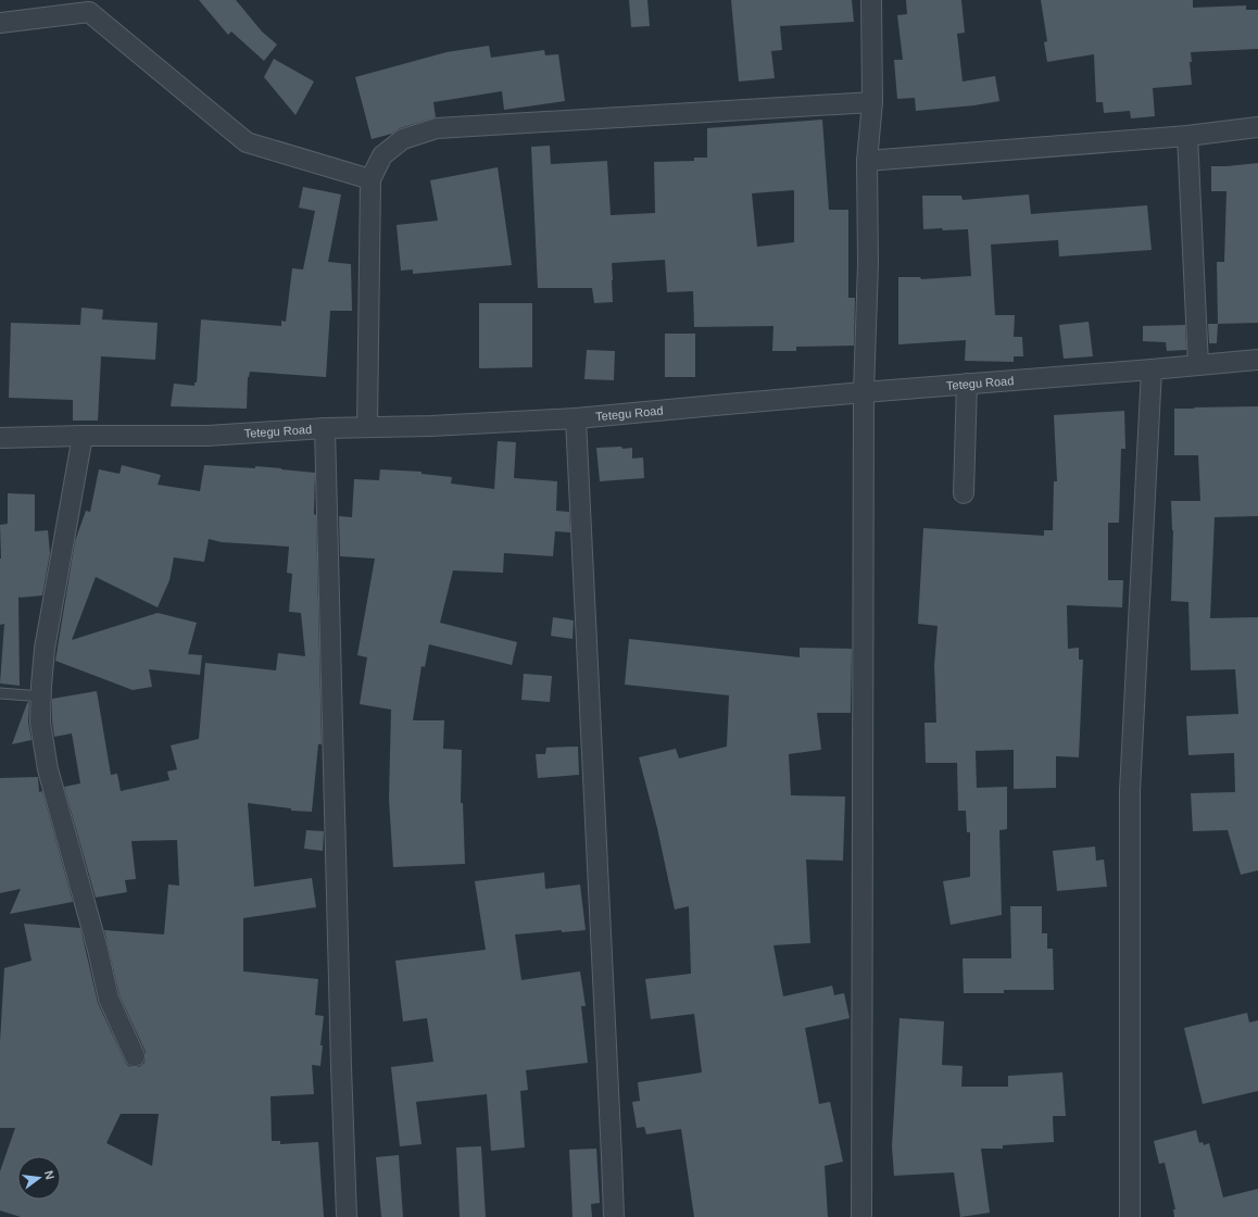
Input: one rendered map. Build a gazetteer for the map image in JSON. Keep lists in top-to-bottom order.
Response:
{
  "streets": {
    "street": ["Tetegu Road"]
  },
  "north": "right"
}
